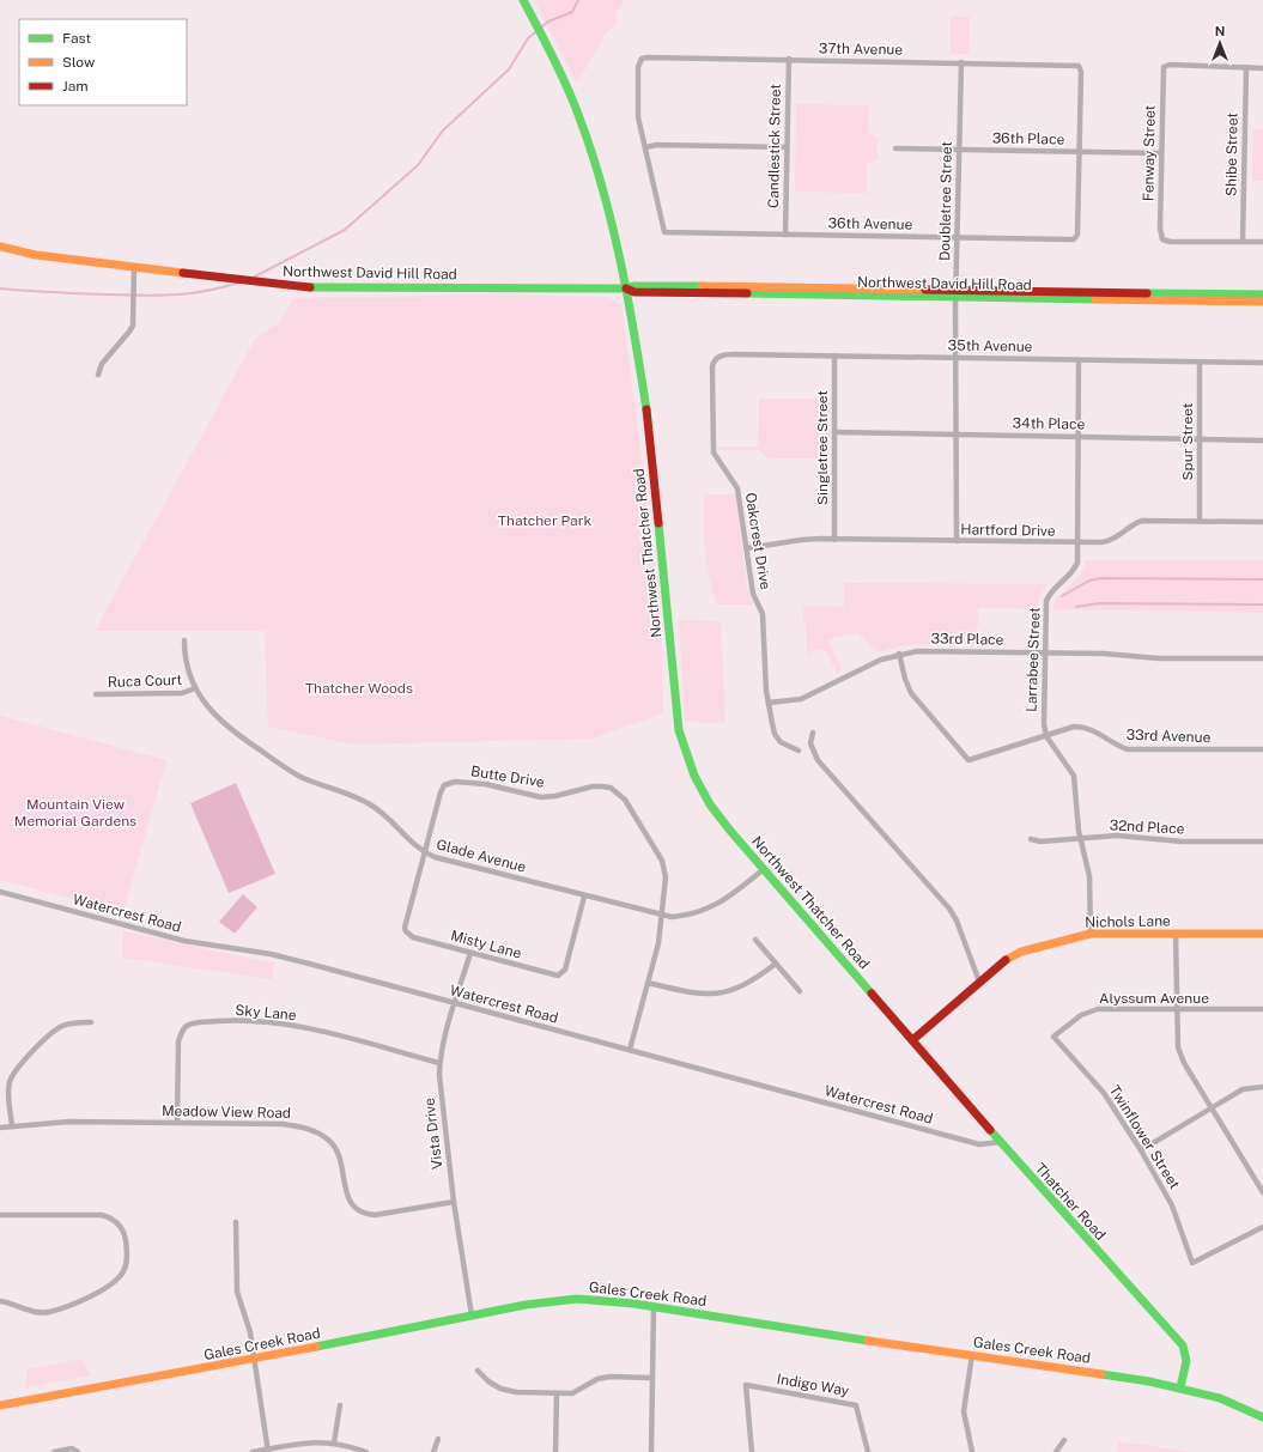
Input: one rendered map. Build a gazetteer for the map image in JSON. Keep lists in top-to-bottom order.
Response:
{
  "streets": {
    "street": [
      "37th Avenue",
      "36th Place",
      "Candlestick Street",
      "Fenway Street",
      "Shibe Street",
      "Doubletree Street",
      "36th Avenue",
      "Northwest David Hill Road",
      "35th Avenue",
      "34th Place",
      "Spur Street",
      "Singletree Street",
      "Hartford Drive",
      "Oakcrest Drive",
      "Northwest Thatcher Road",
      "33rd Place",
      "Larrabee Street",
      "Ruca Court",
      "33rd Avenue",
      "Butte Drive",
      "32nd Place",
      "Glade Avenue",
      "Watercrest Road",
      "Nichols Lane",
      "Misty Lane",
      "Alyssum Avenue",
      "Sky Lane",
      "Meadow View Road",
      "Vista Drive",
      "Twinflower Street",
      "Thatcher Road",
      "Gales Creek Road",
      "Indigo Way"
    ]
  },
  "crossings": [
    ["37th Avenue", "36th Place"],
    ["37th Avenue", "Candlestick Street"],
    ["37th Avenue", "Doubletree Street"],
    ["37th Avenue", "36th Avenue"],
    ["36th Place", "Fenway Street"],
    ["36th Place", "Doubletree Street"],
    ["36th Place", "36th Avenue"],
    ["Candlestick Street", "36th Avenue"],
    ["Fenway Street", "Shibe Street"],
    ["Doubletree Street", "36th Avenue"],
    ["Doubletree Street", "Northwest David Hill Road"],
    ["Doubletree Street", "35th Avenue"],
    ["Doubletree Street", "34th Place"],
    ["Doubletree Street", "Hartford Drive"],
    ["Northwest David Hill Road", "Northwest Thatcher Road"],
    ["35th Avenue", "Spur Street"],
    ["35th Avenue", "Singletree Street"],
    ["35th Avenue", "Oakcrest Drive"],
    ["35th Avenue", "Larrabee Street"],
    ["34th Place", "Spur Street"],
    ["34th Place", "Singletree Street"],
    ["34th Place", "Larrabee Street"],
    ["Spur Street", "Hartford Drive"],
    ["Singletree Street", "Hartford Drive"],
    ["Hartford Drive", "Oakcrest Drive"],
    ["Hartford Drive", "Larrabee Street"],
    ["Oakcrest Drive", "33rd Place"],
    ["Northwest Thatcher Road", "Glade Avenue"],
    ["Northwest Thatcher Road", "Nichols Lane"],
    ["Northwest Thatcher Road", "Thatcher Road"],
    ["33rd Place", "Larrabee Street"],
    ["33rd Place", "33rd Avenue"],
    ["Larrabee Street", "33rd Avenue"],
    ["Larrabee Street", "32nd Place"],
    ["Larrabee Street", "Nichols Lane"],
    ["Ruca Court", "Glade Avenue"],
    ["Butte Drive", "Glade Avenue"],
    ["Butte Drive", "Watercrest Road"],
    ["Butte Drive", "Misty Lane"],
    ["Glade Avenue", "Misty Lane"],
    ["Watercrest Road", "Vista Drive"],
    ["Watercrest Road", "Thatcher Road"],
    ["Nichols Lane", "Thatcher Road"],
    ["Misty Lane", "Vista Drive"],
    ["Alyssum Avenue", "Twinflower Street"],
    ["Sky Lane", "Meadow View Road"],
    ["Sky Lane", "Vista Drive"],
    ["Meadow View Road", "Vista Drive"],
    ["Vista Drive", "Gales Creek Road"],
    ["Thatcher Road", "Gales Creek Road"]
  ],
  "parks": ["Thatcher Park", "Thatcher Woods", "Mountain View Memorial Gardens"],
  "legend": ["Fast", "Slow", "Jam"],
  "north": "top"
}
